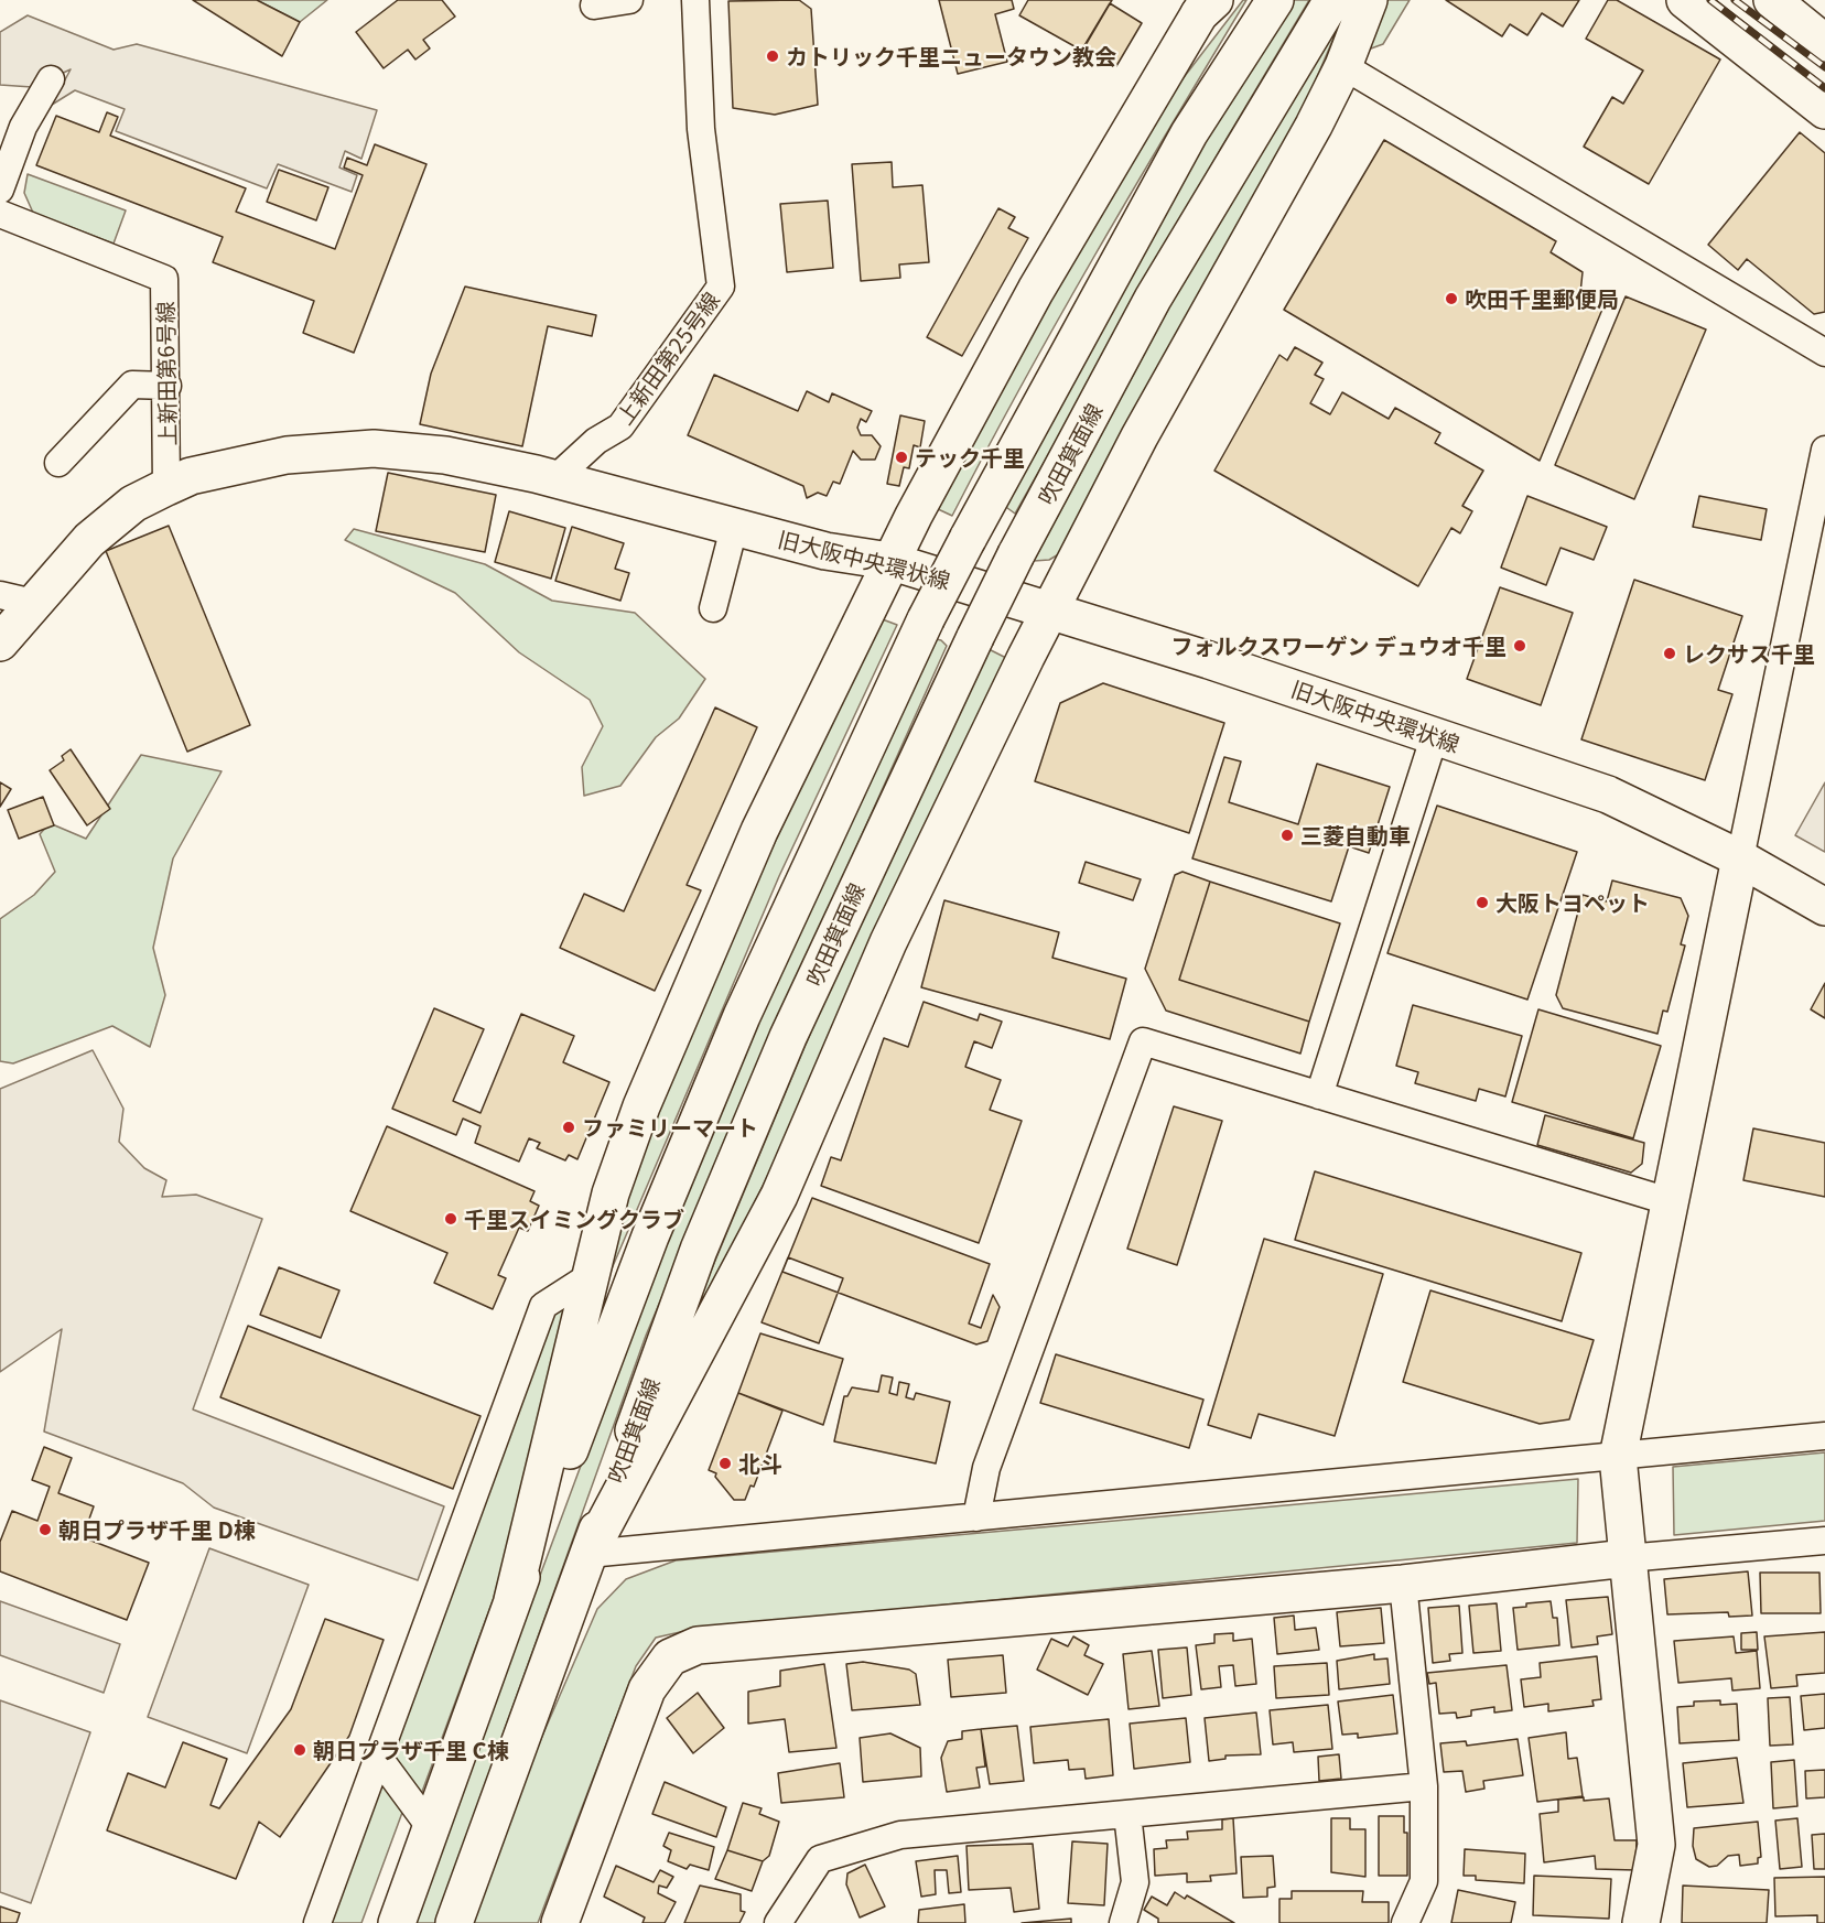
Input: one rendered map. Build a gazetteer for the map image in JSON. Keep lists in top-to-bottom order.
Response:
{
  "streets": {
    "main road": ["吹田箕面線", "旧大阪中央環状線"],
    "street": ["上新田第25号線", "上新田第6号線"]
  },
  "crossings": [
    ["上新田第25号線", "旧大阪中央環状線"],
    ["上新田第6号線", "旧大阪中央環状線"]
  ],
  "places": [
    "カトリック千里ニュータウン教会",
    "吹田千里郵便局",
    "テック千里",
    "フォルクスワーゲン デュウオ千里",
    "レクサス千里",
    "三菱自動車",
    "大阪トヨペット",
    "ファミリーマート",
    "千里スイミングクラブ",
    "北斗",
    "朝日プラザ千里 D棟",
    "朝日プラザ千里 C棟"
  ]
}
